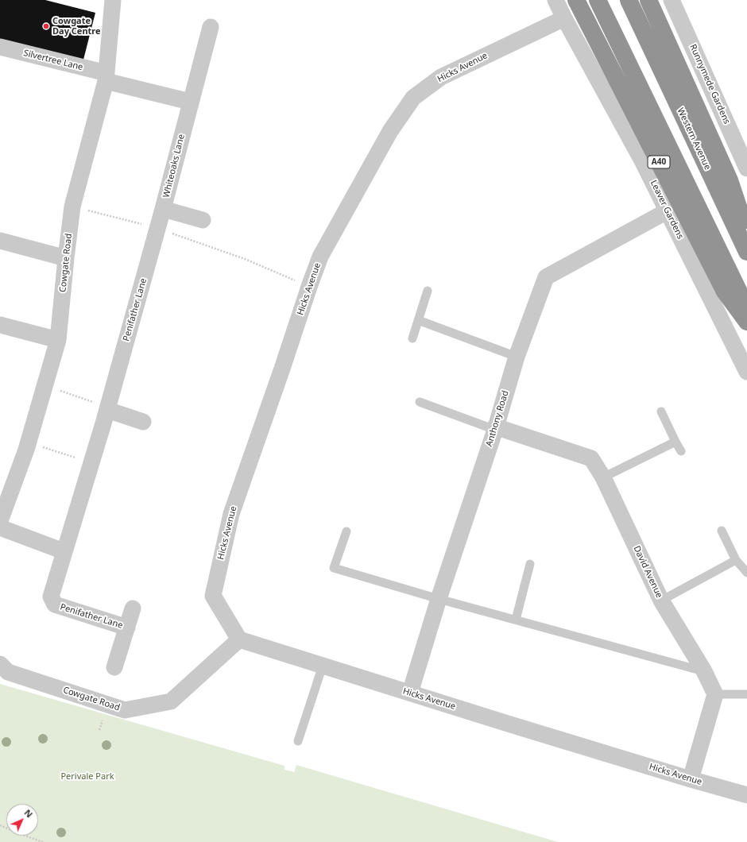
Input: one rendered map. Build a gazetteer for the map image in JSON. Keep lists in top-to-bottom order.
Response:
{
  "streets": {
    "highway": ["Western Avenue", "A40"],
    "street": [
      "Silvertree Lane",
      "Hicks Avenue",
      "Runnymede Gardens",
      "Whiteoaks Lane",
      "Leaver Gardens",
      "Cowgate Road",
      "Penifather Lane",
      "Anthony Road",
      "David Avenue"
    ]
  },
  "crossings": [
    ["Silvertree Lane", "Cowgate Road"],
    ["Hicks Avenue", "Leaver Gardens"],
    ["Hicks Avenue", "Cowgate Road"],
    ["Hicks Avenue", "Anthony Road"],
    ["Whiteoaks Lane", "Penifather Lane"],
    ["Leaver Gardens", "Anthony Road"],
    ["Anthony Road", "David Avenue"]
  ],
  "parks": ["Perivale Park"],
  "places": ["Cowgate Day Centre"],
  "north": "top right"
}
